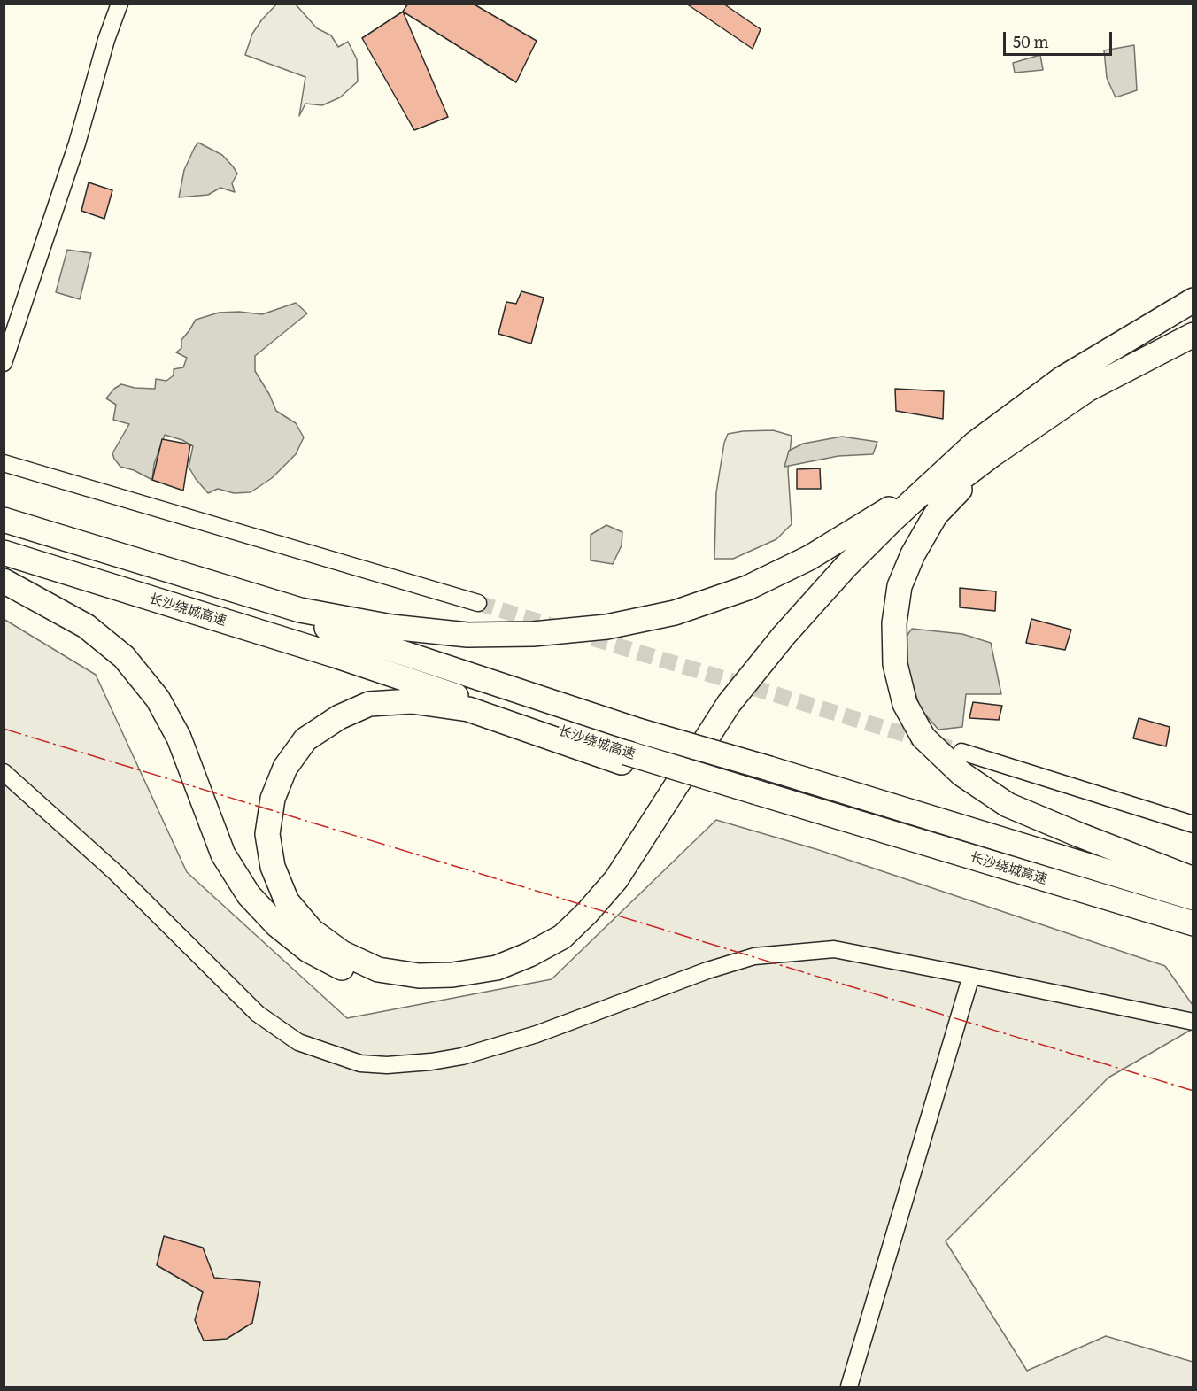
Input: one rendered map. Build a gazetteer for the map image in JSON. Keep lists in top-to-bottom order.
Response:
{
  "streets": {
    "highway": ["长沙绕城高速"]
  },
  "scale_bar": "50 m"
}
